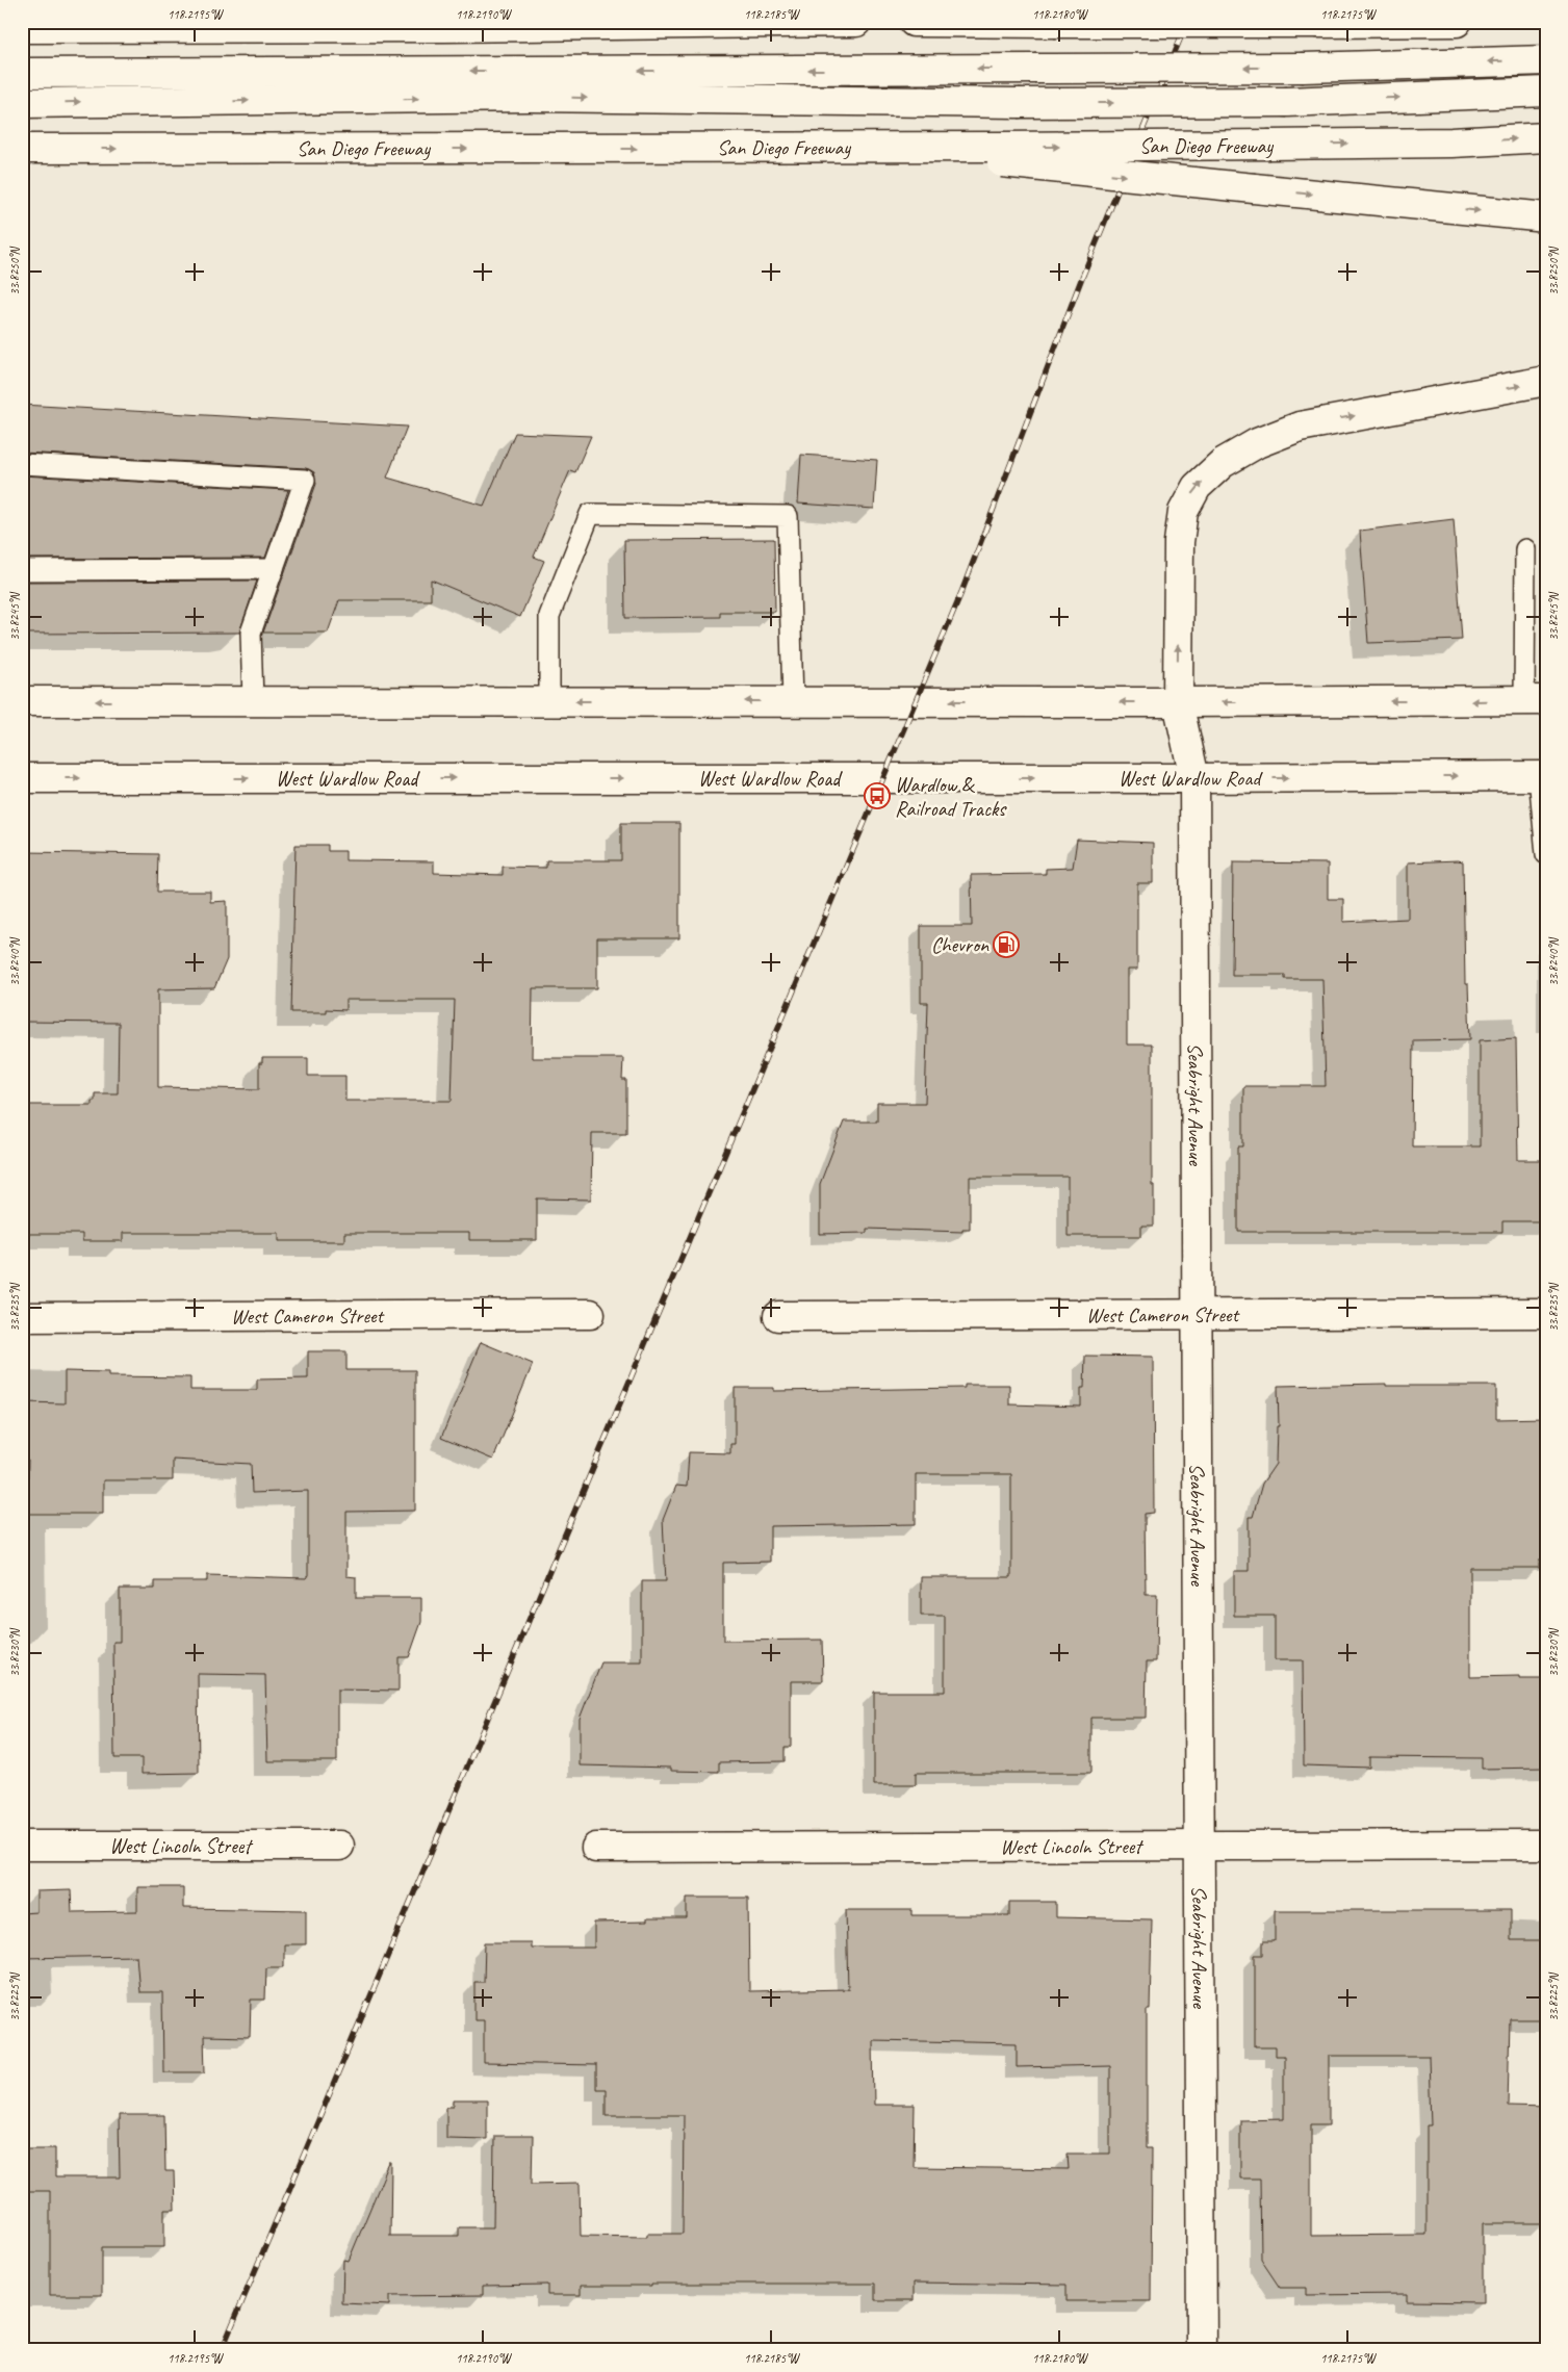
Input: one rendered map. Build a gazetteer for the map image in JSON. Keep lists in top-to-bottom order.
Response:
{
  "streets": {
    "main road": [
      "San Diego Freeway",
      "West Wardlow Road",
      "Seabright Avenue",
      "West Cameron Street",
      "West Lincoln Street"
    ]
  },
  "crossings": [
    ["West Wardlow Road", "Seabright Avenue"],
    ["Seabright Avenue", "West Cameron Street"],
    ["Seabright Avenue", "West Lincoln Street"]
  ],
  "places": {
    "bus stop": ["Wardlow & Railroad Tracks"],
    "fuel station": ["Chevron"]
  },
  "coordinates": [
    "118.2195°W",
    "118.2190°W",
    "118.2185°W",
    "118.2180°W",
    "118.2175°W",
    "33.8250°N",
    "33.8245°N",
    "33.8240°N",
    "33.8235°N",
    "33.8230°N",
    "33.8225°N"
  ]
}
